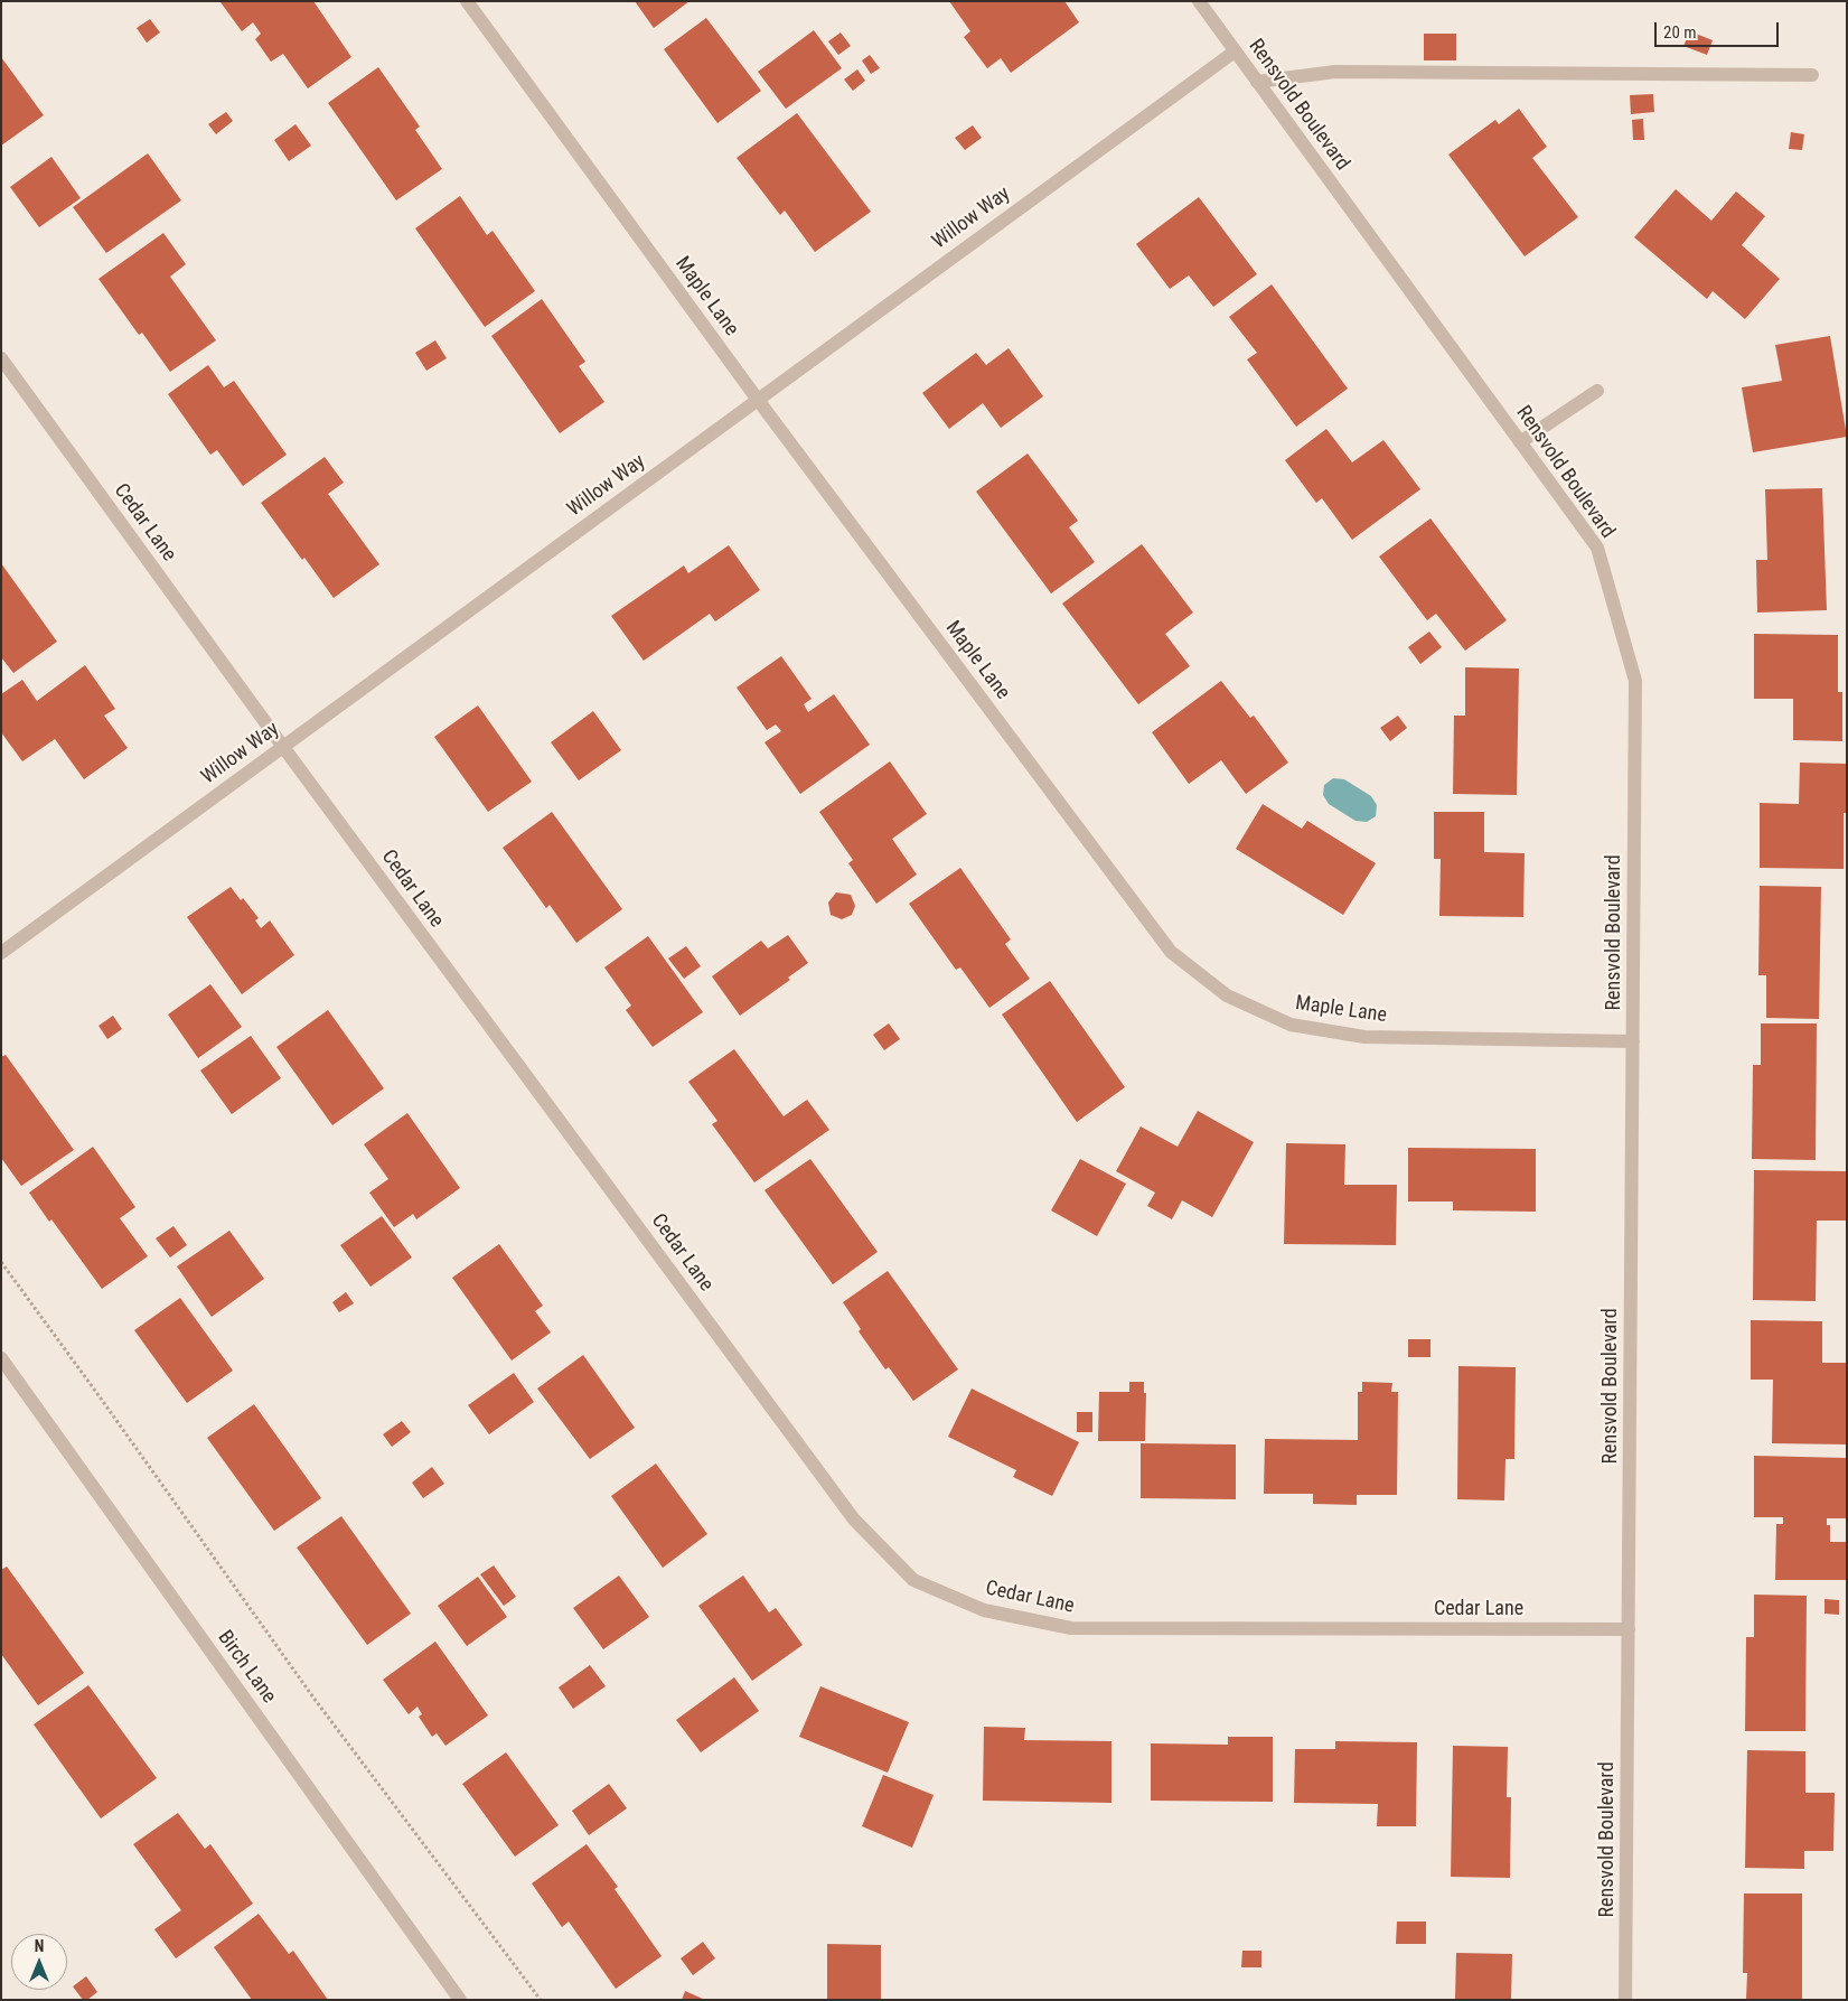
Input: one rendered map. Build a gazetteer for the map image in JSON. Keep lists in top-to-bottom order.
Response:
{
  "streets": {
    "street": [
      "Rensvold Boulevard",
      "Willow Way",
      "Maple Lane",
      "Cedar Lane",
      "Birch Lane"
    ]
  },
  "crossings": [
    ["Rensvold Boulevard", "Willow Way"],
    ["Rensvold Boulevard", "Maple Lane"],
    ["Rensvold Boulevard", "Cedar Lane"],
    ["Willow Way", "Maple Lane"],
    ["Willow Way", "Cedar Lane"]
  ],
  "scale_bar": "20 m",
  "north": "top"
}
